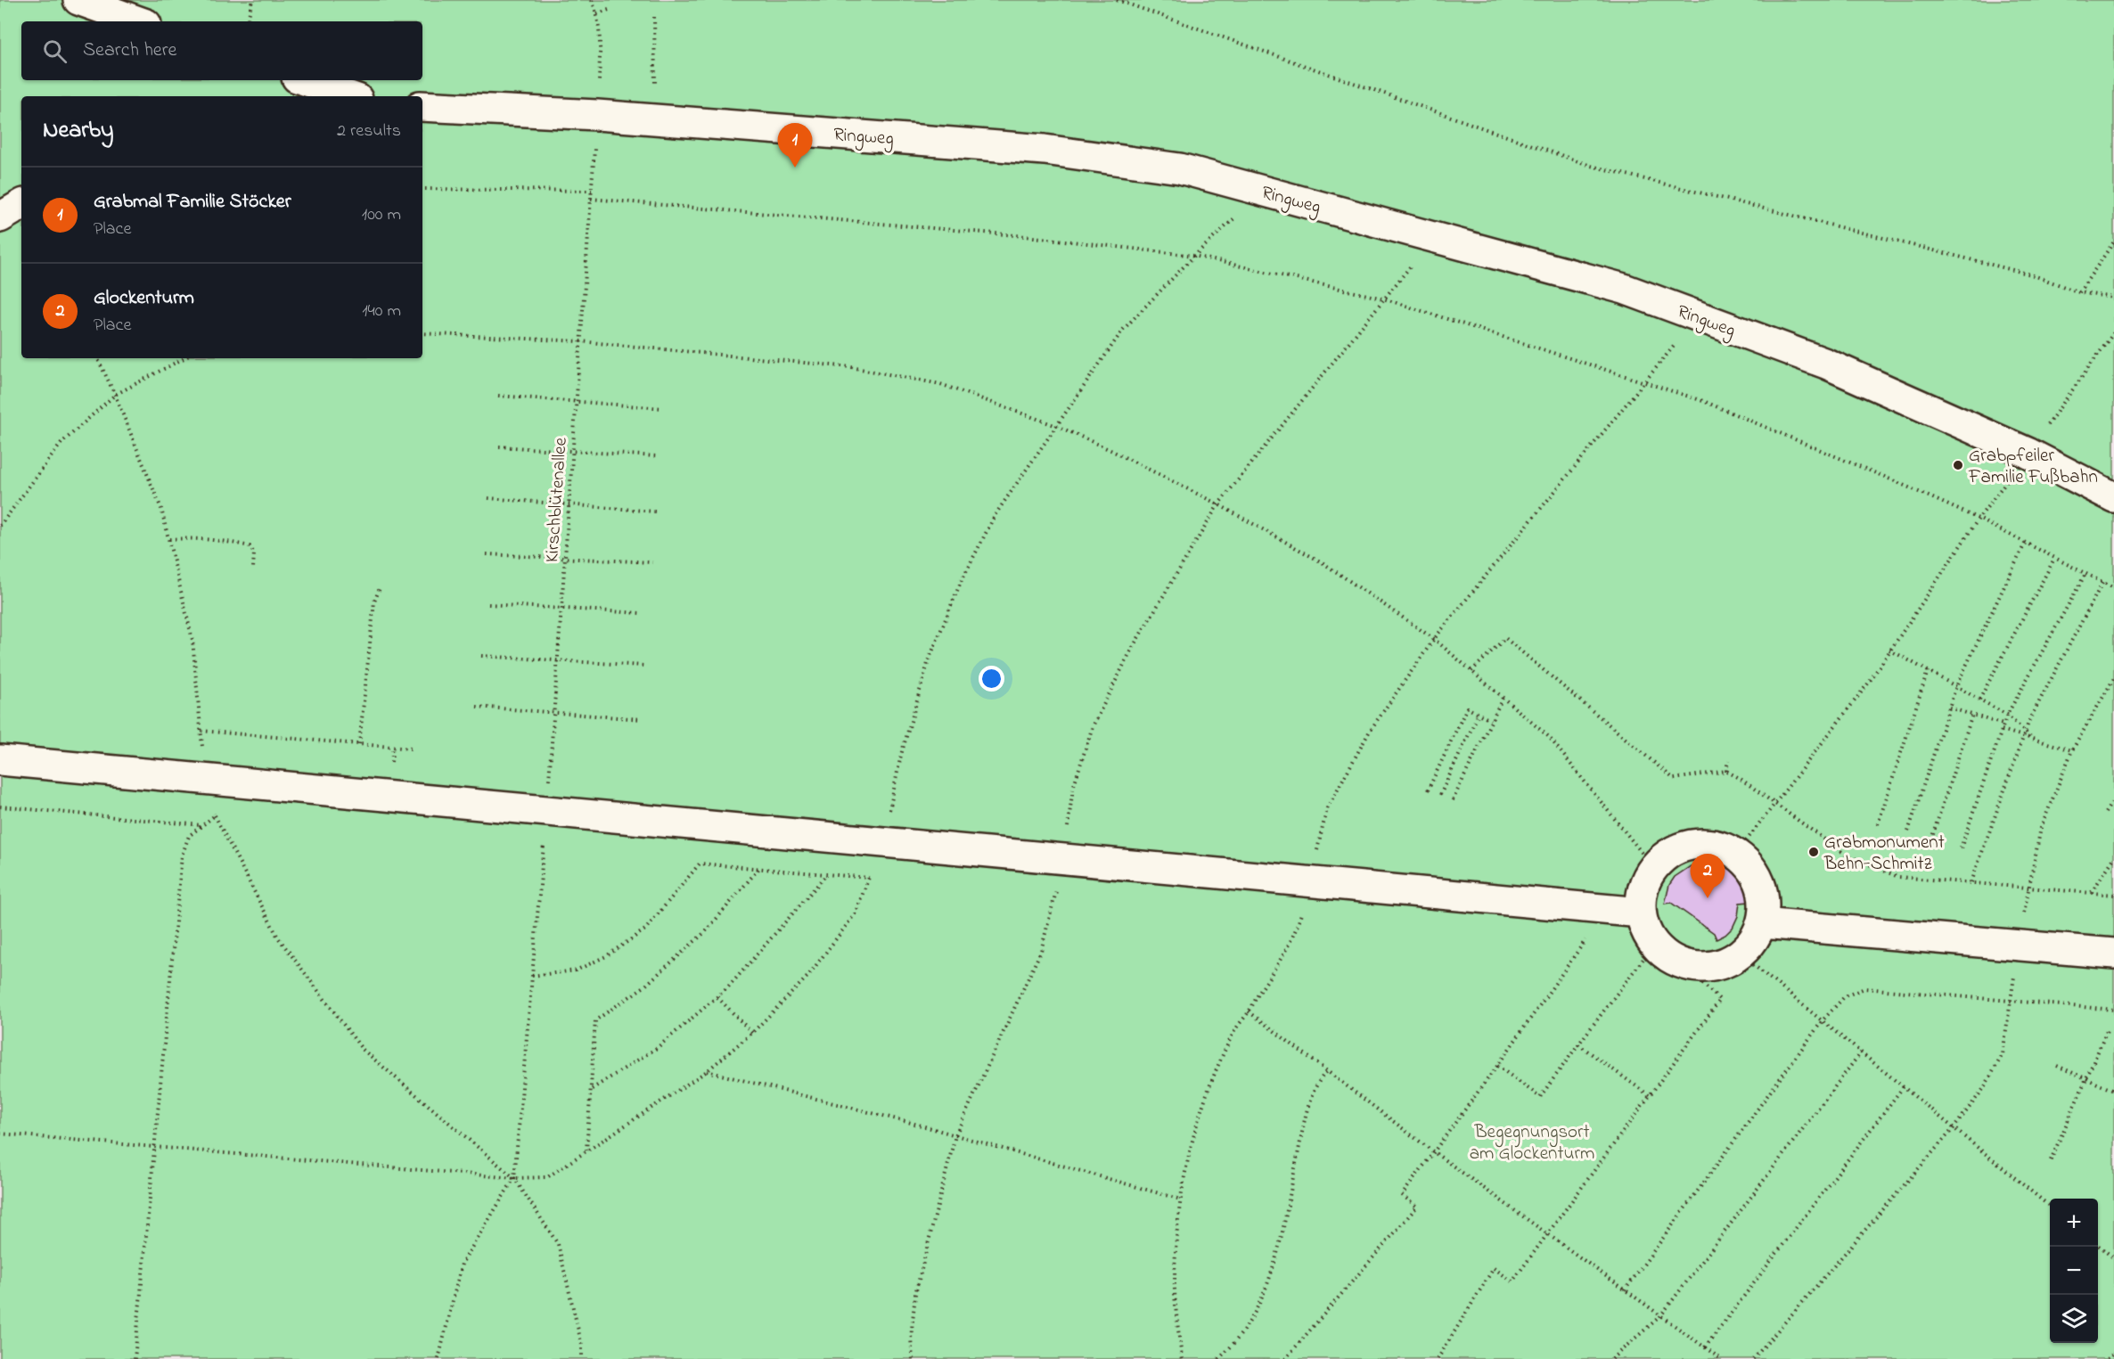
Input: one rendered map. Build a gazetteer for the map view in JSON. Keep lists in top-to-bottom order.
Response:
{
  "streets": {
    "lane": ["Ringweg"],
    "path": ["Kirschblütenallee"]
  },
  "crossings": [
    ["Ringweg", "Kirschblütenallee"]
  ],
  "parks": ["Begegnungsort am Glockenturm"],
  "places": ["Grabpfeiler Familie Fußbahn", "Grabmonument Behn-Schmitz"],
  "page": {
    "search": "Search here",
    "heading": ["Nearby", "2 results"],
    "pins": ["1", "2"],
    "list": [
      {
        "mark": "1",
        "name": "Grabmal Familie Stöcker",
        "note": "Place",
        "value": "100 m"
      },
      {
        "mark": "2",
        "name": "Glockenturm",
        "note": "Place",
        "value": "140 m"
      }
    ],
    "map_buttons": ["+", "−"]
  }
}
